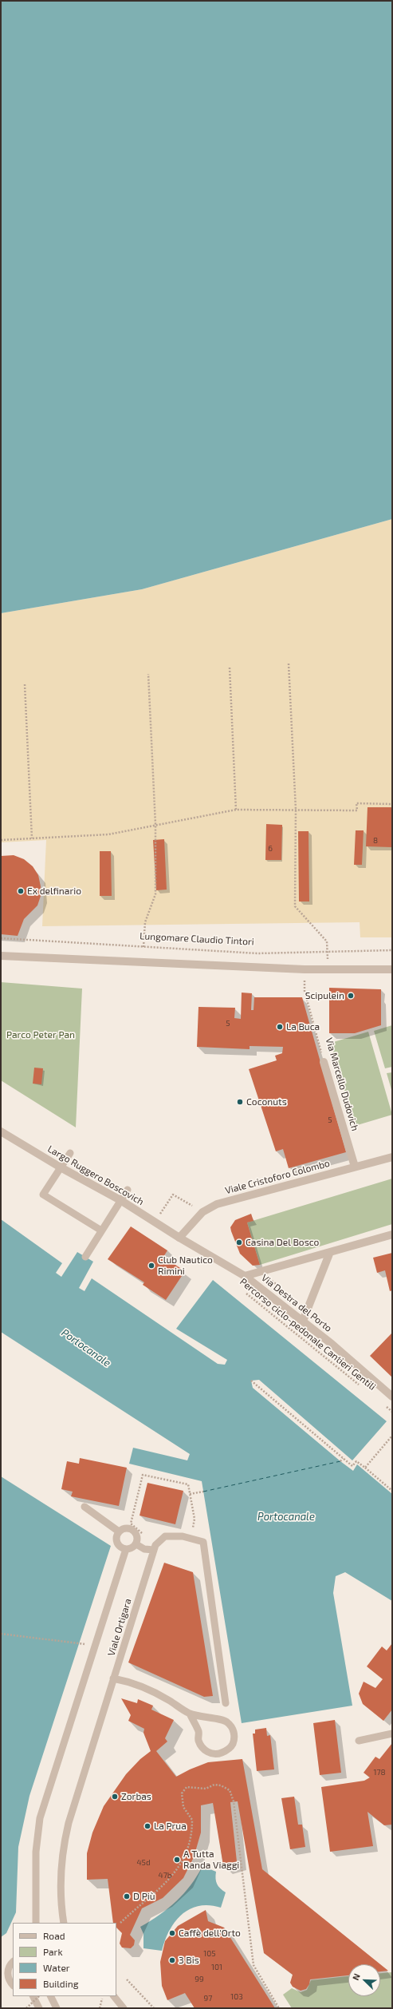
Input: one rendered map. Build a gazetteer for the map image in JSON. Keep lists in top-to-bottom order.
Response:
{
  "streets": {
    "street": [
      "Via Marcello Dudovich",
      "Largo Ruggero Boscovich",
      "Viale Cristoforo Colombo",
      "Via Destra del Porto"
    ],
    "lane": ["Viale Ortigara"],
    "path": ["Lungomare Claudio Tintori", "Percorso ciclo-pedonale Cantieri Gentili"]
  },
  "crossings": [
    ["Via Marcello Dudovich", "Viale Cristoforo Colombo"],
    ["Largo Ruggero Boscovich", "Viale Cristoforo Colombo"],
    ["Largo Ruggero Boscovich", "Via Destra del Porto"],
    ["Viale Cristoforo Colombo", "Via Destra del Porto"]
  ],
  "water": ["Portocanale"],
  "parks": ["Parco Peter Pan"],
  "places": [
    "Ex delfinario",
    "Scipulein",
    "La Buca",
    "Coconuts",
    "Casina Del Bosco",
    "Club Nautico Rimini",
    "Zorbas",
    "La Prua",
    "A Tutta Randa Viaggi",
    "D Più",
    "Caffè dell'Orto",
    "3 Bis"
  ],
  "house_numbers": [
    "8",
    "6",
    "5",
    "5",
    "178",
    "45d",
    "47b",
    "105",
    "101",
    "99",
    "103",
    "97"
  ],
  "legend": [
    "Road",
    "Park",
    "Water",
    "Building"
  ],
  "north": "top left"
}
